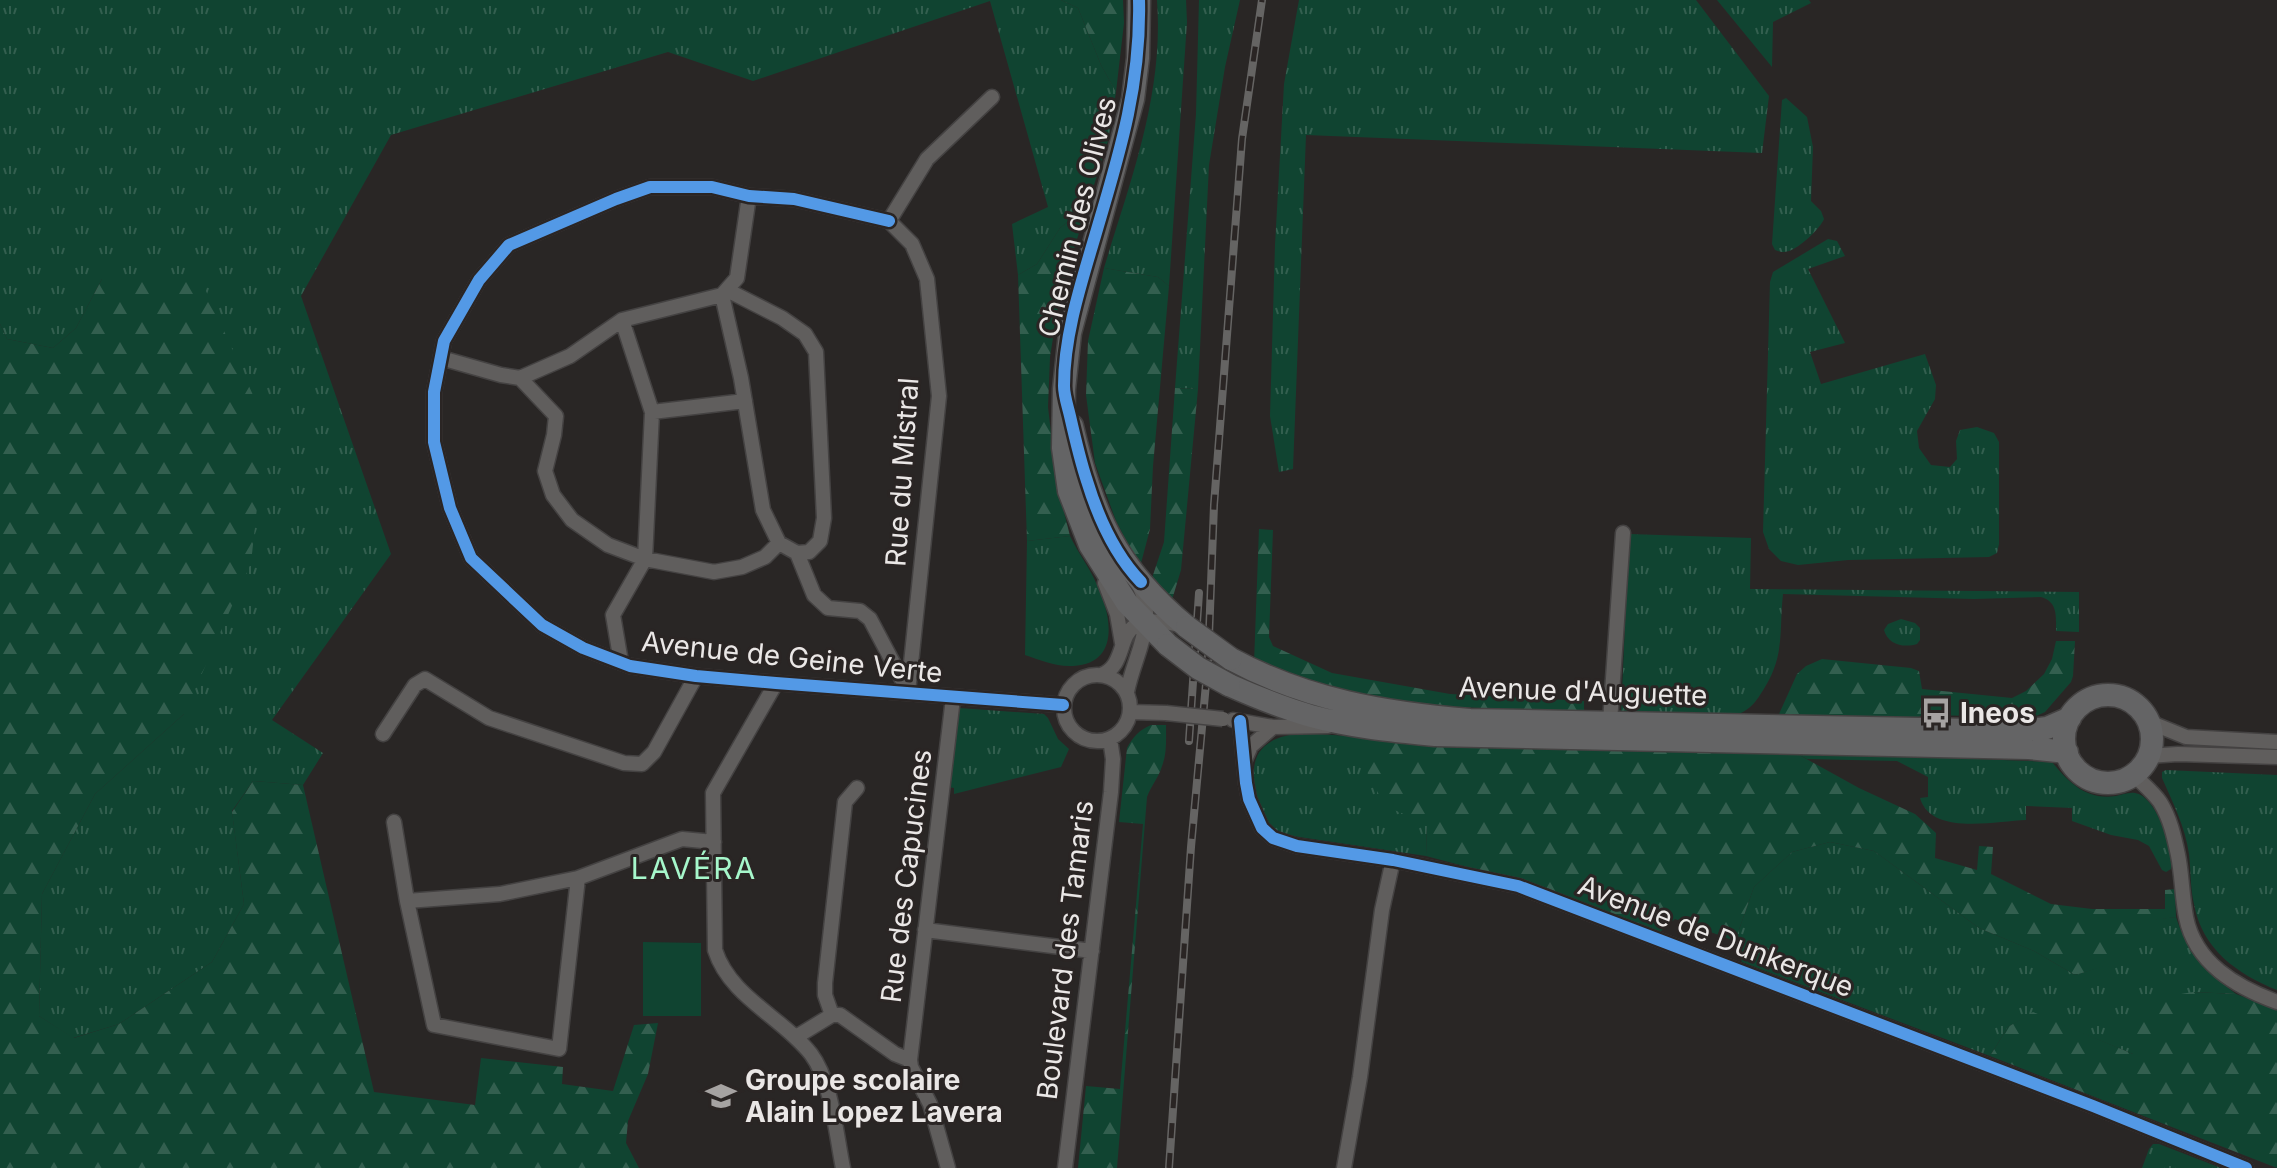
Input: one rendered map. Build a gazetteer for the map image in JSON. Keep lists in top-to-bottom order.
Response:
{
  "streets": {
    "main road": ["Chemin des Olives", "Avenue d'Auguette"],
    "street": [
      "Rue du Mistral",
      "Avenue de Geine Verte",
      "Rue des Capucines",
      "Avenue de Dunkerque",
      "Boulevard des Tamaris"
    ]
  },
  "crossings": [
    ["Chemin des Olives", "Avenue de Geine Verte"],
    ["Chemin des Olives", "Avenue d'Auguette"],
    ["Chemin des Olives", "Boulevard des Tamaris"],
    ["Rue du Mistral", "Avenue de Geine Verte"],
    ["Avenue de Geine Verte", "Rue des Capucines"],
    ["Avenue de Geine Verte", "Boulevard des Tamaris"]
  ],
  "districts": ["LAVÉRA"],
  "places": {
    "bus stop": ["Ineos"],
    "school or university": ["Groupe scolaire Alain Lopez Lavera"]
  }
}
